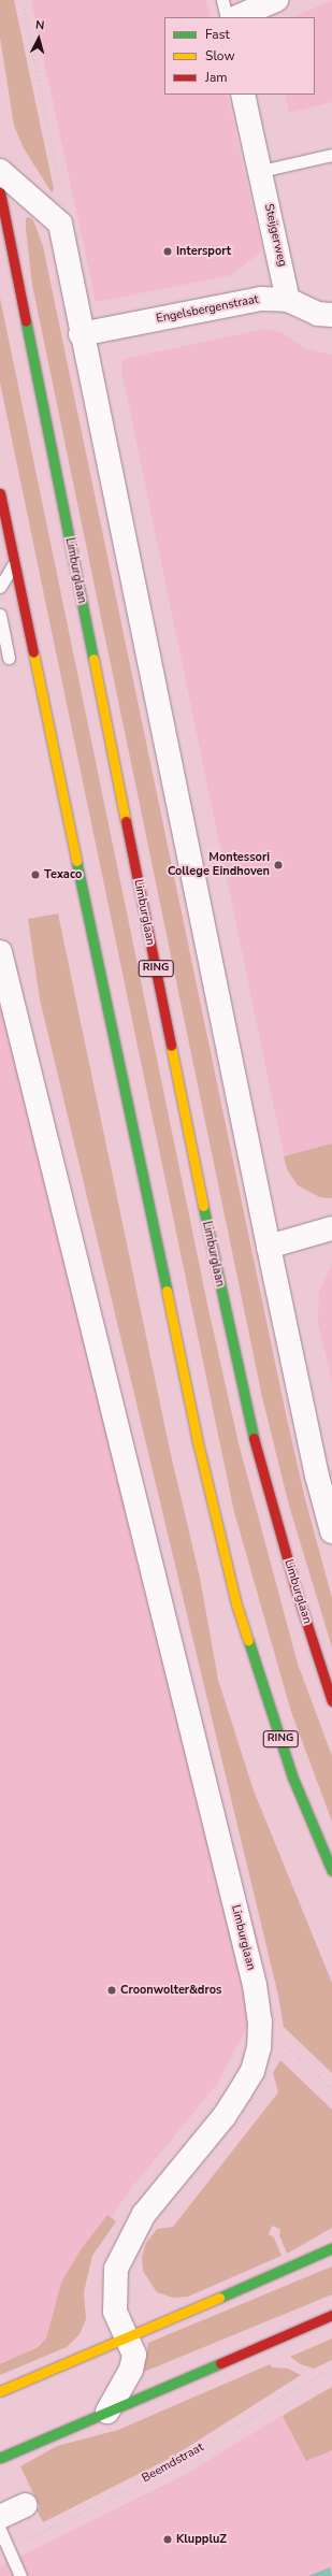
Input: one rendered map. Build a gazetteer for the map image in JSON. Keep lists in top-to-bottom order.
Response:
{
  "streets": {
    "main road": ["Limburglaan", "RING"],
    "street": ["Steijgerweg", "Engelsbergenstraat"],
    "path": ["Beemdstraat"]
  },
  "crossings": [
    ["Steijgerweg", "Engelsbergenstraat"]
  ],
  "places": [
    "Intersport",
    "Montessori College Eindhoven",
    "Texaco",
    "Croonwolter&dros",
    "KluppluZ"
  ],
  "legend": ["Fast", "Slow", "Jam"],
  "north": "top"
}
